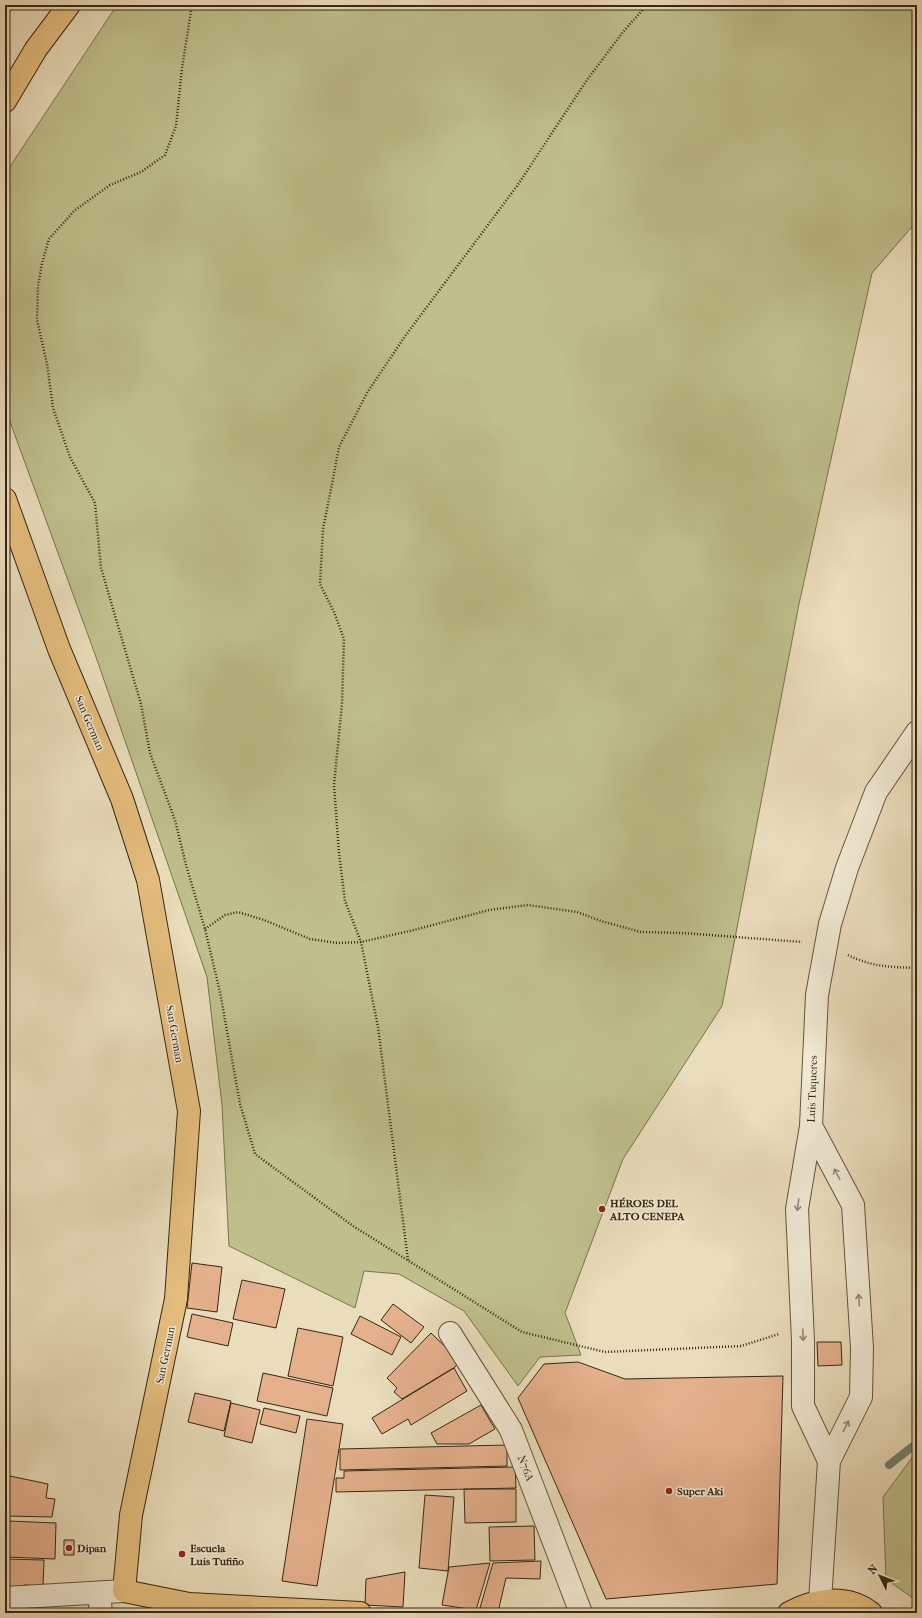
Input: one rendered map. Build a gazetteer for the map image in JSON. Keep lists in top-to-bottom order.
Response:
{
  "streets": {
    "main road": ["San German"],
    "street": ["Luis Tuqueres", "N76A"]
  },
  "places": [
    "HÉROES DEL ALTO CENEPA",
    "Super Aki",
    "Dipan",
    "Escuela Luis Tufiño"
  ],
  "north": "top left"
}
